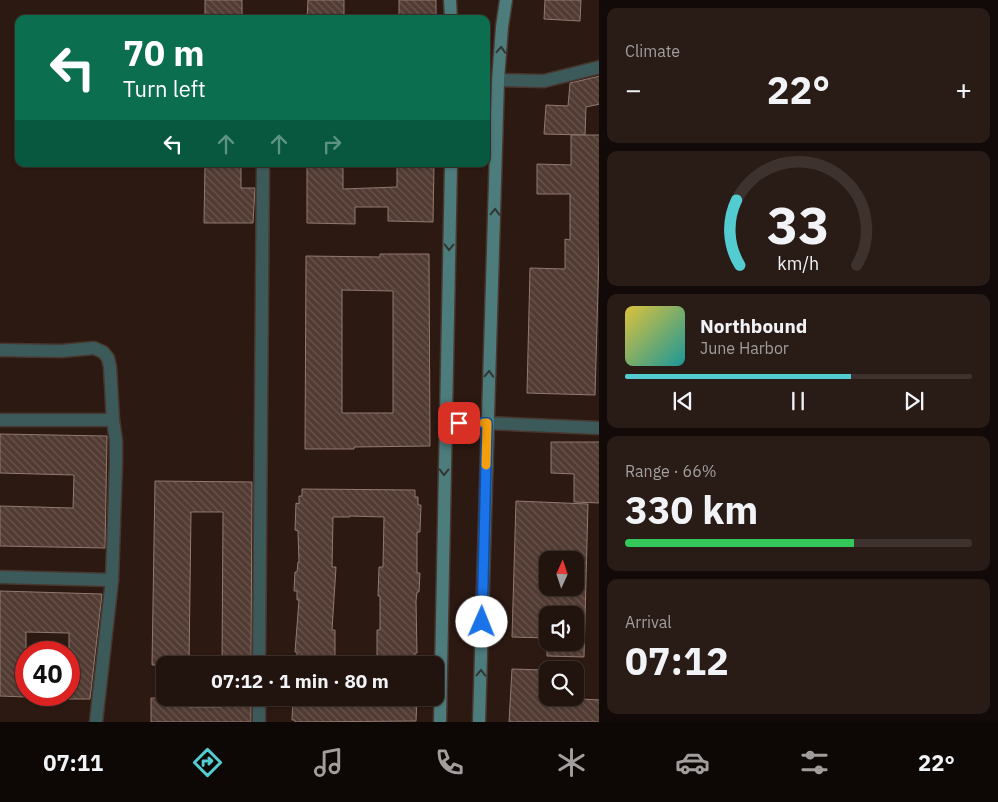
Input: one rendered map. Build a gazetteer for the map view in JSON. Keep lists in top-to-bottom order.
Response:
{
  "north": "top",
  "page": {
    "tile": [
      "Climate",
      ["Range · 66%", "330 km"],
      ["Arrival", "07:12"]
    ],
    "turn": ["70 m", "Turn left"],
    "heat": ["−", "22°", "+"],
    "song": ["Northbound", "June Harbor"],
    "limit": "40",
    "trip": "07:12 · 1 min · 80 m",
    "tabs": ["07:11", "22°"],
    "gauge": ["33", "km/h"]
  }
}
